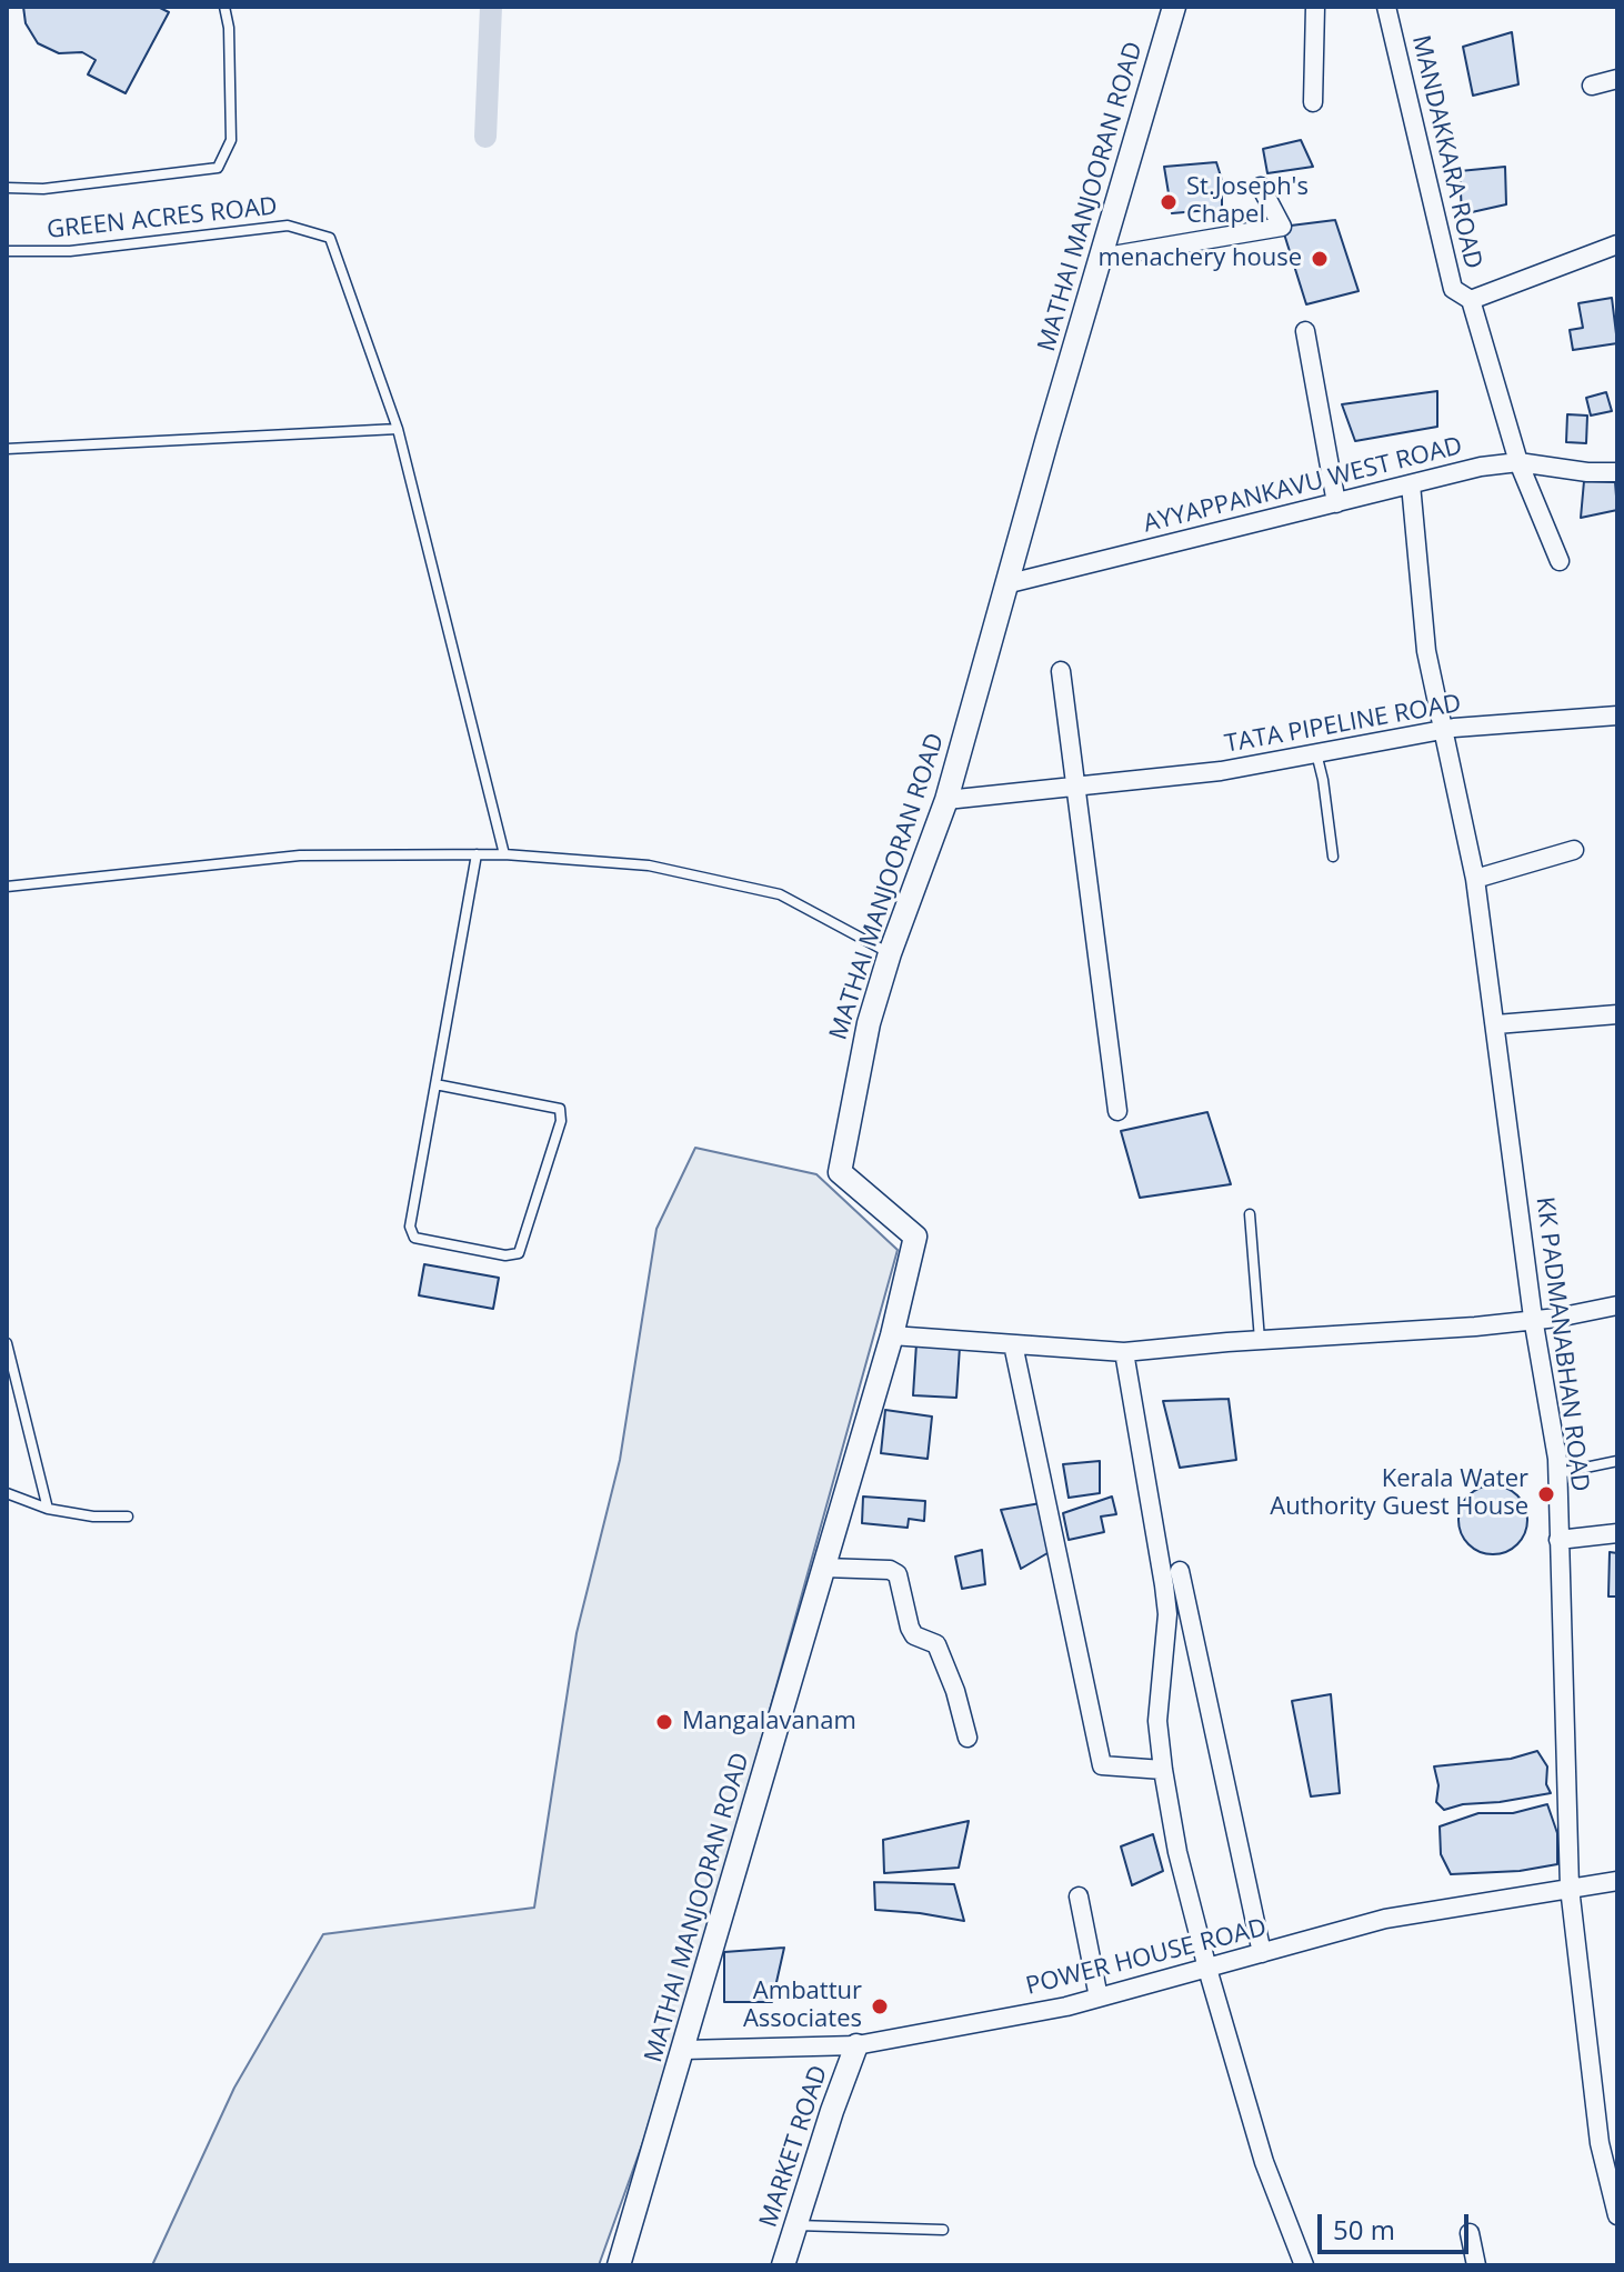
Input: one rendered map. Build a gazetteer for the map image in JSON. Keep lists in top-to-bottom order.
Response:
{
  "streets": {
    "street": [
      "MANDAKKARA ROAD",
      "MATHAI MANJOORAN ROAD",
      "AYYAPPANKAVU WEST ROAD",
      "TATA PIPELINE ROAD",
      "KK PADMANABHAN ROAD",
      "POWER HOUSE ROAD",
      "MARKET ROAD"
    ],
    "lane": ["GREEN ACRES ROAD"]
  },
  "crossings": [
    ["MANDAKKARA ROAD", "AYYAPPANKAVU WEST ROAD"],
    ["MATHAI MANJOORAN ROAD", "AYYAPPANKAVU WEST ROAD"],
    ["MATHAI MANJOORAN ROAD", "TATA PIPELINE ROAD"],
    ["MATHAI MANJOORAN ROAD", "POWER HOUSE ROAD"],
    ["AYYAPPANKAVU WEST ROAD", "KK PADMANABHAN ROAD"],
    ["TATA PIPELINE ROAD", "KK PADMANABHAN ROAD"],
    ["KK PADMANABHAN ROAD", "POWER HOUSE ROAD"],
    ["POWER HOUSE ROAD", "MARKET ROAD"]
  ],
  "places": [
    "St.Joseph's Chapel",
    "menachery house",
    "Kerala Water Authority Guest House",
    "Mangalavanam",
    "Ambattur Associates"
  ],
  "scale_bar": "50 m"
}
